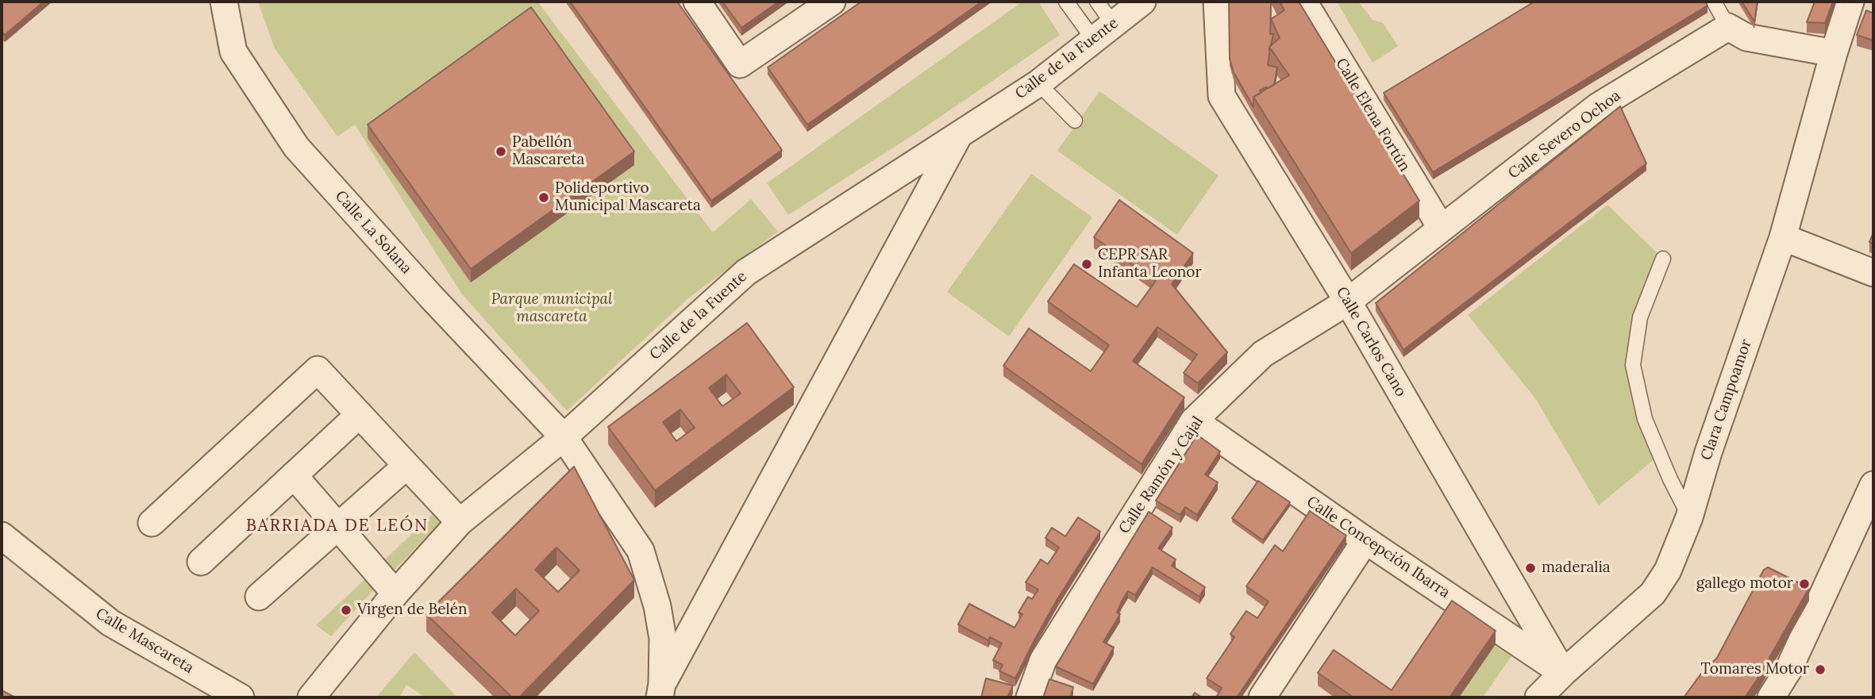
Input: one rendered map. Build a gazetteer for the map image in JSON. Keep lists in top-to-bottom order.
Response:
{
  "streets": {
    "street": [
      "Calle de la Fuente",
      "Calle Elena Fortún",
      "Calle Severo Ochoa",
      "Calle La Solana",
      "Calle Carlos Cano",
      "Clara Campoamor",
      "Calle Ramón y Cajal",
      "Calle Concepción Ibarra",
      "Calle Mascareta"
    ]
  },
  "crossings": [
    ["Calle de la Fuente", "Calle La Solana"],
    ["Calle Elena Fortún", "Calle Severo Ochoa"],
    ["Calle Severo Ochoa", "Calle Carlos Cano"],
    ["Calle Severo Ochoa", "Calle Ramón y Cajal"],
    ["Calle Carlos Cano", "Clara Campoamor"],
    ["Calle Carlos Cano", "Calle Ramón y Cajal"],
    ["Calle Carlos Cano", "Calle Concepción Ibarra"],
    ["Clara Campoamor", "Calle Concepción Ibarra"],
    ["Calle Ramón y Cajal", "Calle Concepción Ibarra"]
  ],
  "districts": ["BARRIADA DE LEÓN"],
  "parks": ["Parque municipal mascareta"],
  "places": [
    "Pabellón Mascareta",
    "Polideportivo Municipal Mascareta",
    "CEPR SAR Infanta Leonor",
    "maderalia",
    "gallego motor",
    "Virgen de Belén",
    "Tomares Motor"
  ]
}
